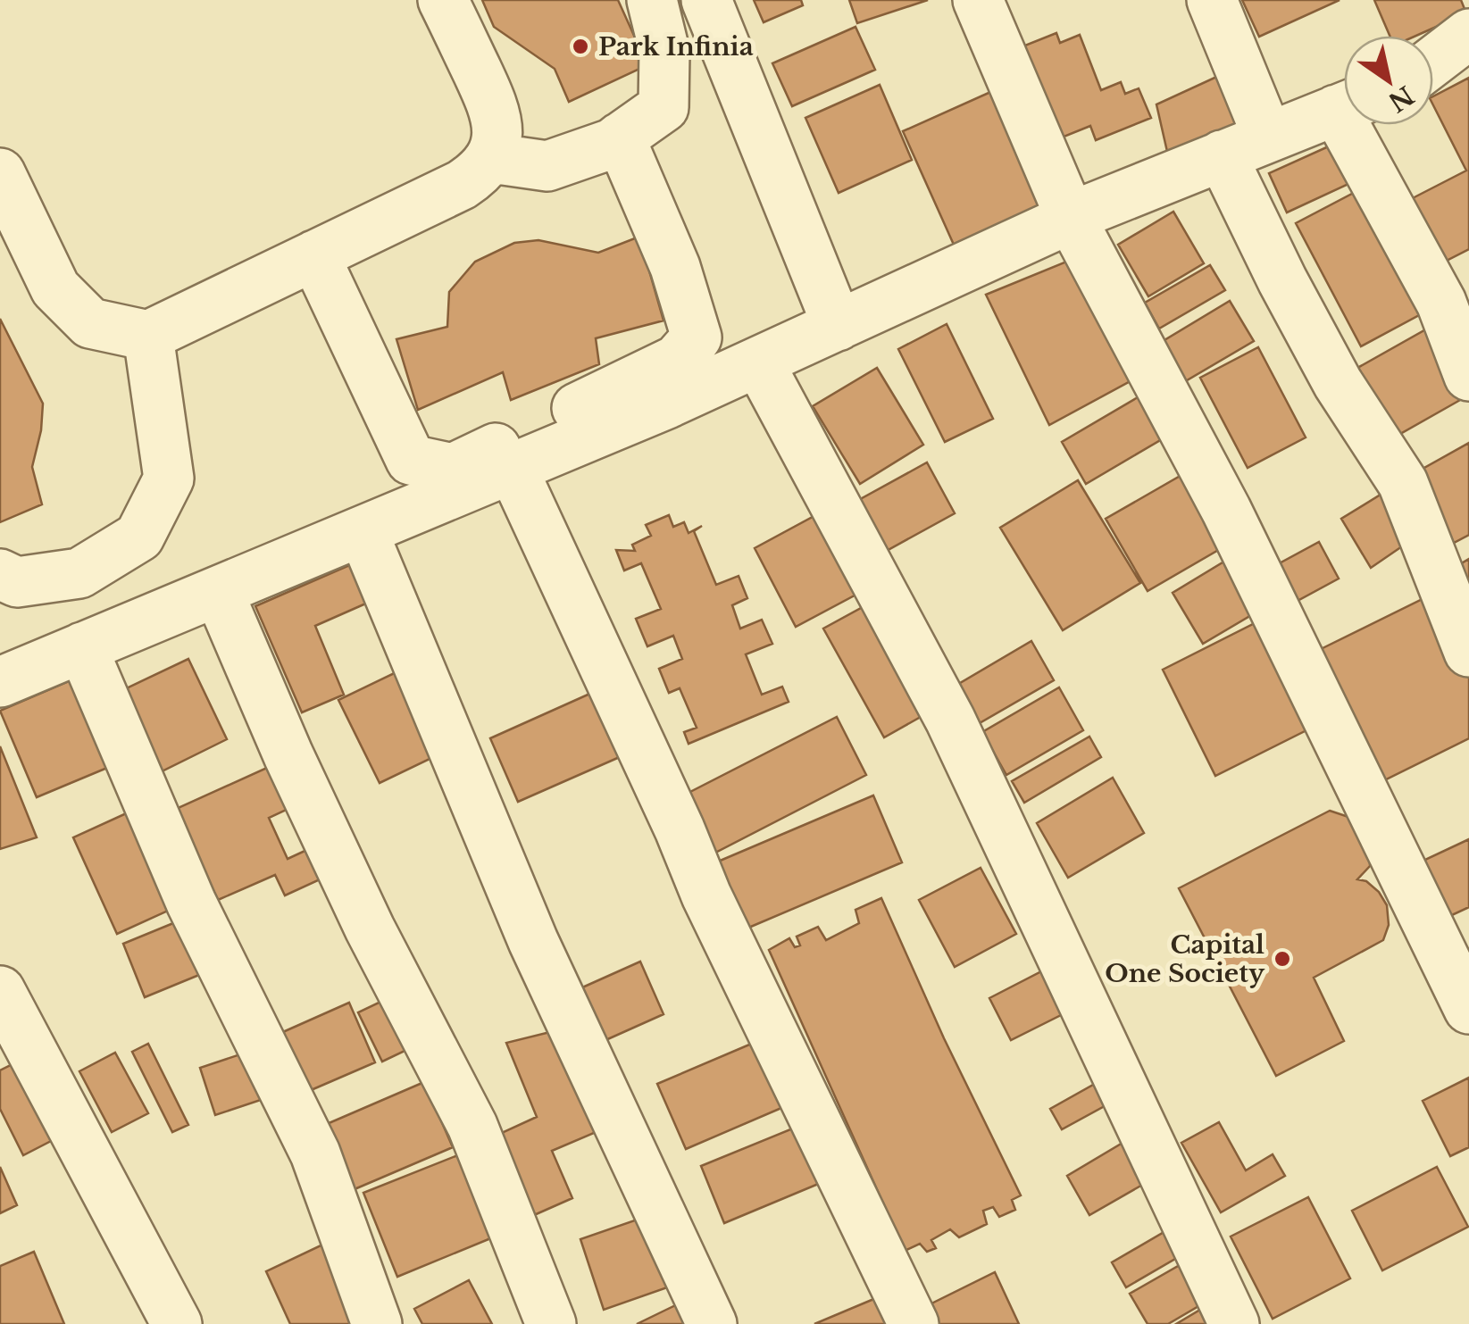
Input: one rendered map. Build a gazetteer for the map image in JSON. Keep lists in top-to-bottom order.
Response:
{
  "places": ["Park Infinia", "Capital One Society"],
  "north": "bottom right"
}
